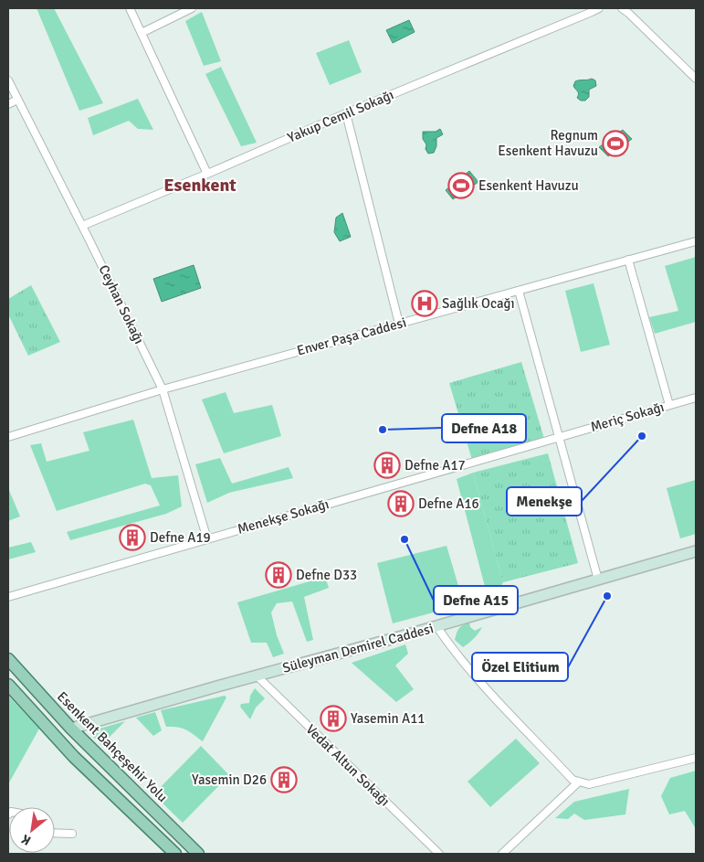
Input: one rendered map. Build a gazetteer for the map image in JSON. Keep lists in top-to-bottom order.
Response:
{
  "streets": {
    "main road": ["Süleyman Demirel Caddesi", "Esenkent Bahçeşehir Yolu"],
    "street": [
      "Yakup Cemil Sokağı",
      "Ceyhan Sokağı",
      "Enver Paşa Caddesi",
      "Meriç Sokağı",
      "Menekşe Sokağı",
      "Vedat Altun Sokağı"
    ]
  },
  "crossings": [
    ["Yakup Cemil Sokağı", "Ceyhan Sokağı"],
    ["Ceyhan Sokağı", "Enver Paşa Caddesi"],
    ["Ceyhan Sokağı", "Menekşe Sokağı"],
    ["Meriç Sokağı", "Menekşe Sokağı"],
    ["Süleyman Demirel Caddesi", "Esenkent Bahçeşehir Yolu"],
    ["Süleyman Demirel Caddesi", "Vedat Altun Sokağı"]
  ],
  "districts": ["Esenkent"],
  "places": {
    "sports": ["Regnum Esenkent Havuzu", "Esenkent Havuzu"],
    "hospital": ["Sağlık Ocağı"],
    "other": [
      "Defne A18",
      "Menekşe",
      "Defne A15",
      "Özel Elitium"
    ],
    "building": [
      "Defne A17",
      "Defne A16",
      "Defne A19",
      "Defne D33",
      "Yasemin A11",
      "Yasemin D26"
    ]
  },
  "north": "bottom left"
}
